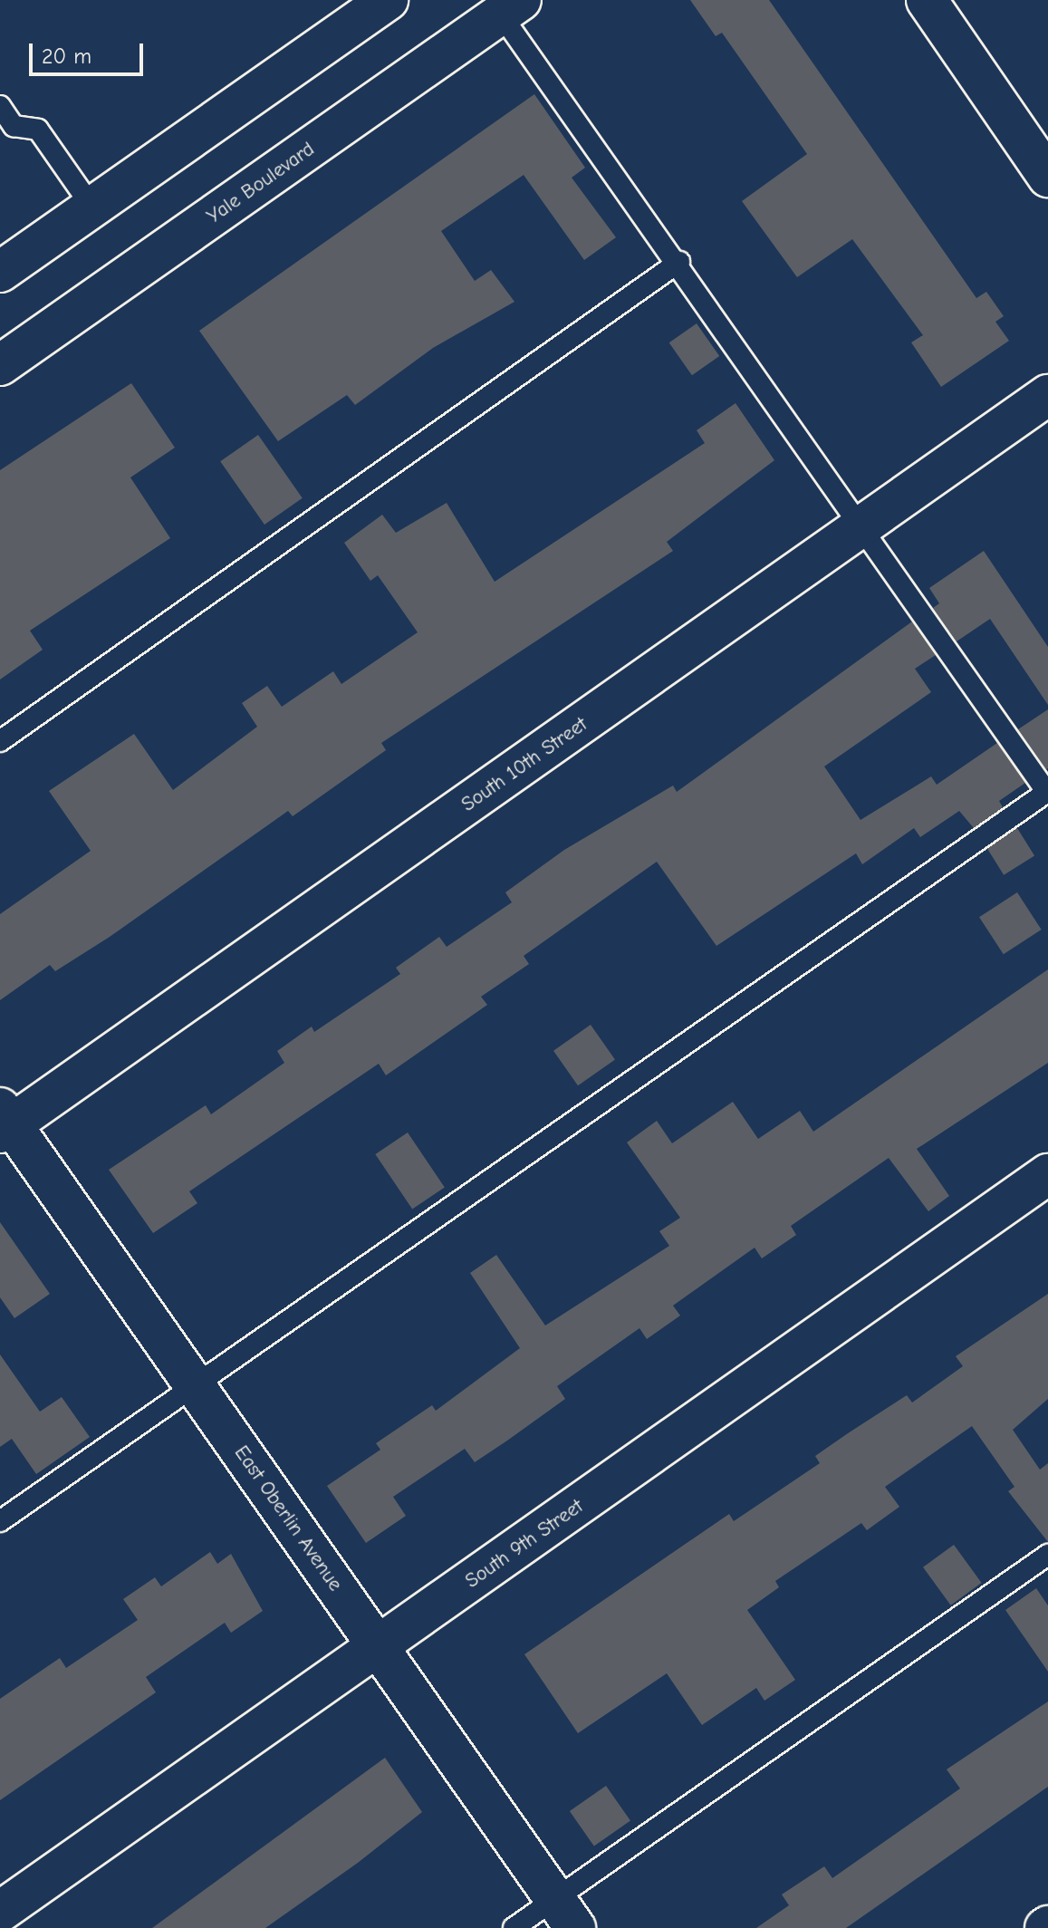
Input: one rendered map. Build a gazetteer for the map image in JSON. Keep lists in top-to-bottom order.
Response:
{
  "streets": {
    "street": [
      "Yale Boulevard",
      "South 10th Street",
      "East Oberlin Avenue",
      "South 9th Street"
    ]
  },
  "crossings": [
    ["South 10th Street", "East Oberlin Avenue"],
    ["East Oberlin Avenue", "South 9th Street"]
  ],
  "scale_bar": "20 m"
}
